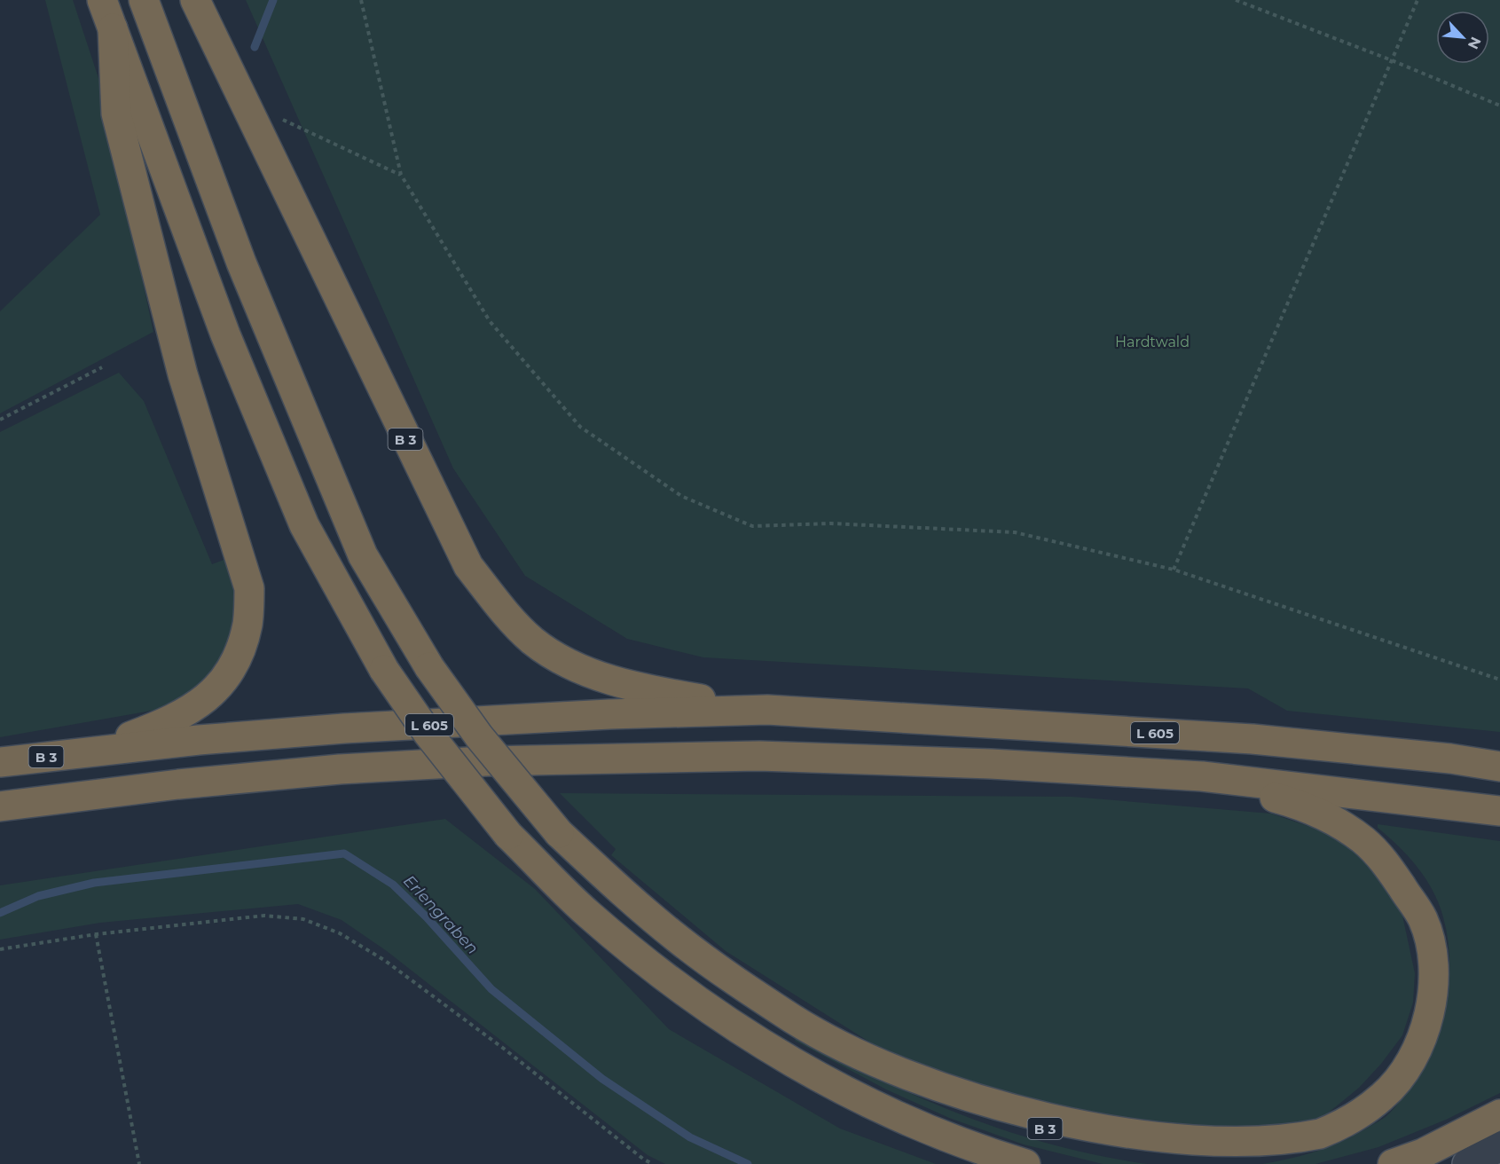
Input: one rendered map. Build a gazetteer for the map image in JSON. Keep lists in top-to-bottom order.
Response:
{
  "streets": {
    "highway": ["B 3", "L 605"]
  },
  "crossings": [
    ["B 3", "L 605"]
  ],
  "water": ["Erlengraben"],
  "parks": ["Hardtwald"],
  "north": "bottom right"
}
